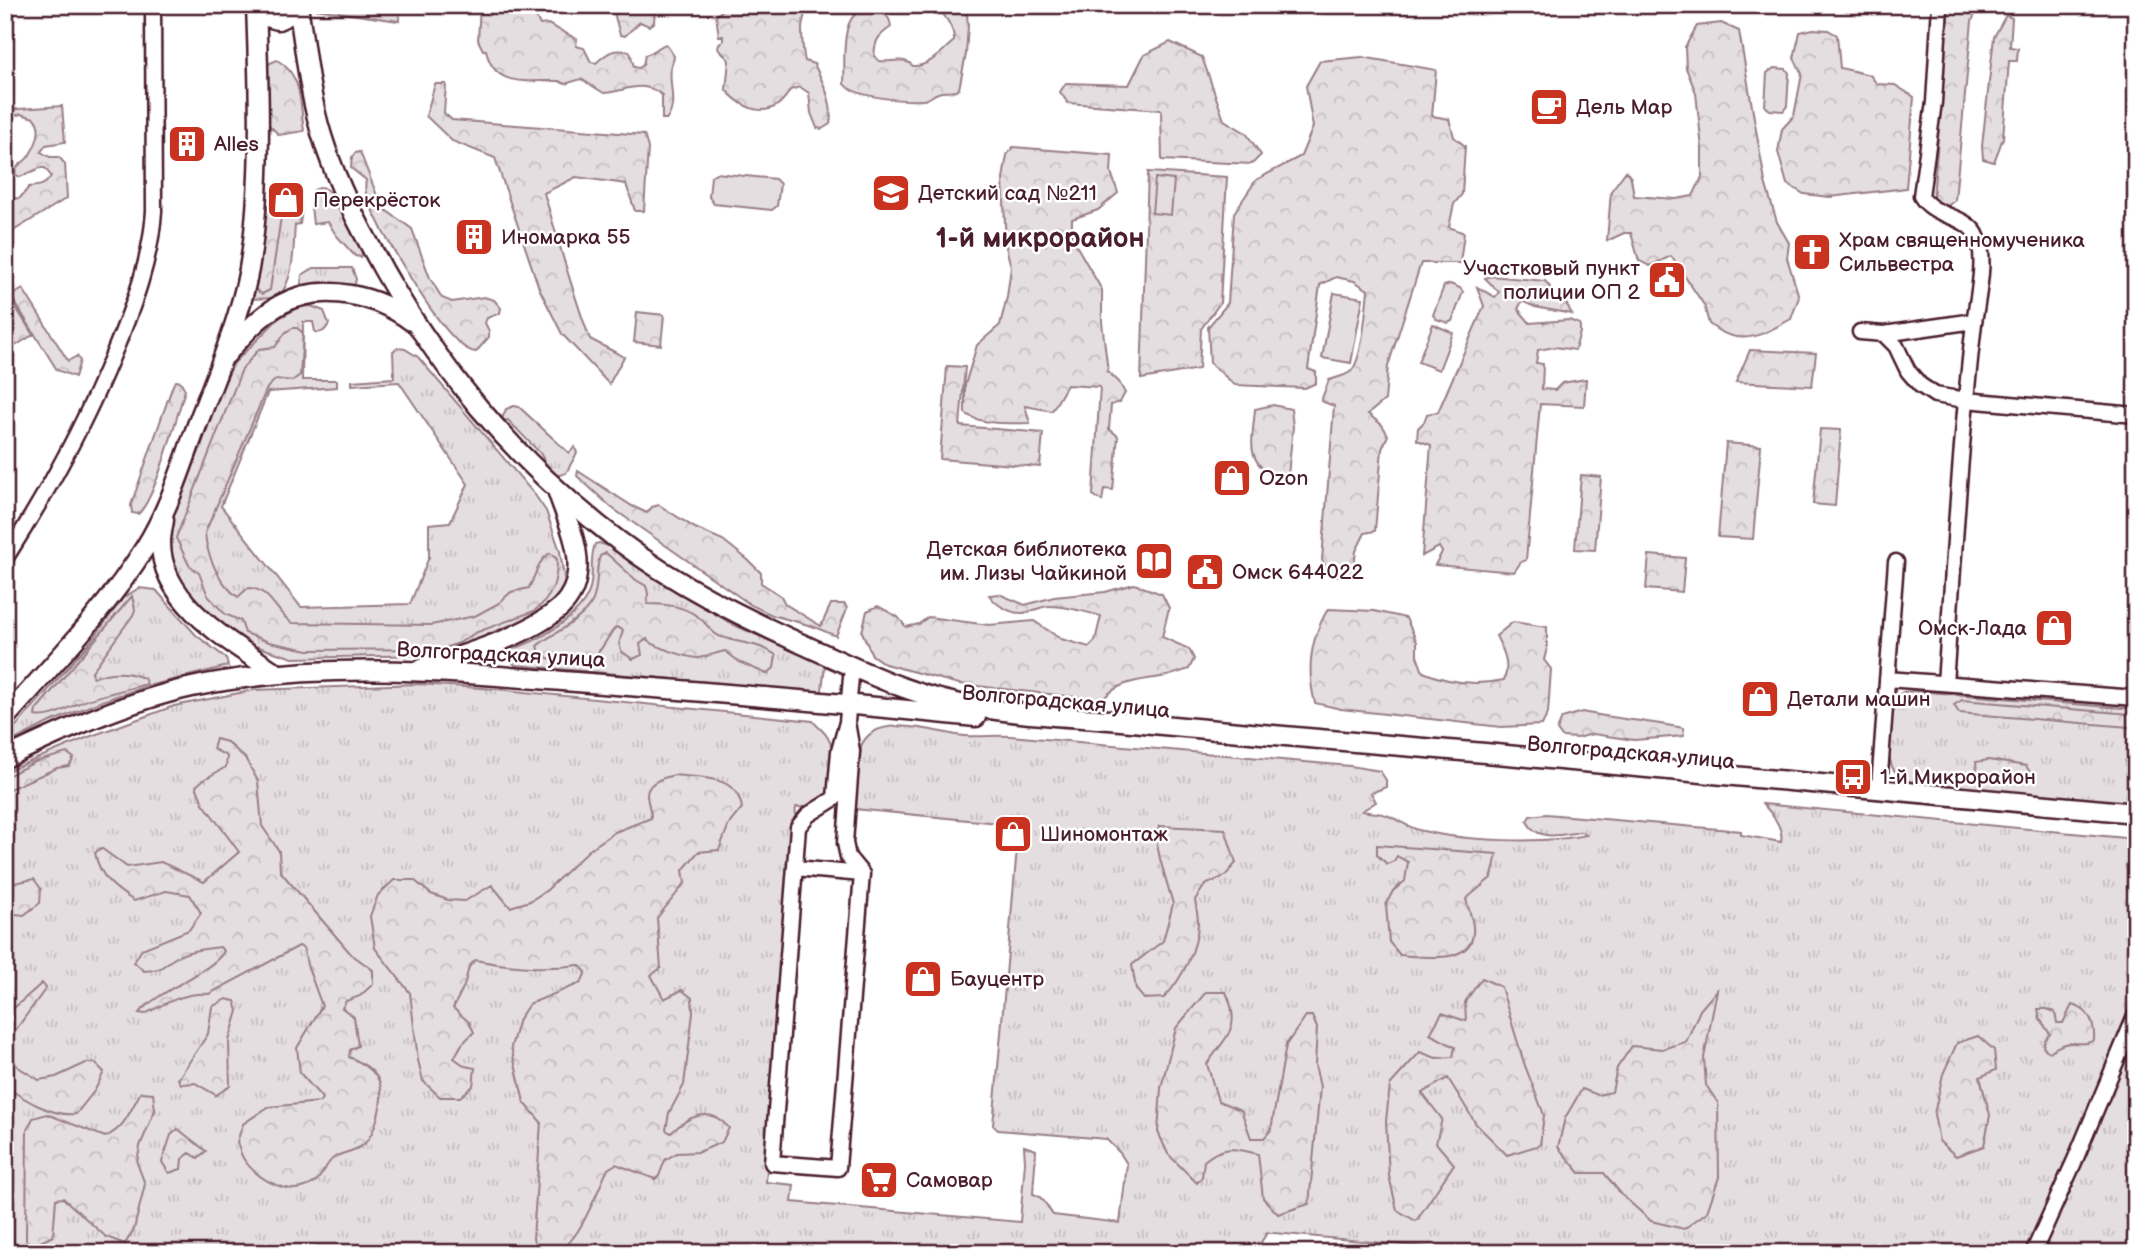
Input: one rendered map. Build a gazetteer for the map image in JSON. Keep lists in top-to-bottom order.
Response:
{
  "streets": {
    "main road": ["Волгоградская улица"]
  },
  "districts": ["1-й микрорайон"],
  "places": {
    "cafe": ["Дель Мар"],
    "building": ["Alles", "Иномарка 55"],
    "school or university": ["Детский сад №211"],
    "shop": [
      "Перекрёсток",
      "Ozon",
      "Омск-Лада",
      "Детали машин",
      "Шиномонтаж",
      "Бауцентр"
    ],
    "church": ["Храм священномученика Сильвестра"],
    "public building": ["Участковый пункт полиции ОП 2", "Омск 644022"],
    "library": ["Детская библиотека им. Лизы Чайкиной"],
    "bus stop": ["1-й Микрорайон"],
    "supermarket": ["Самовар"]
  }
}
